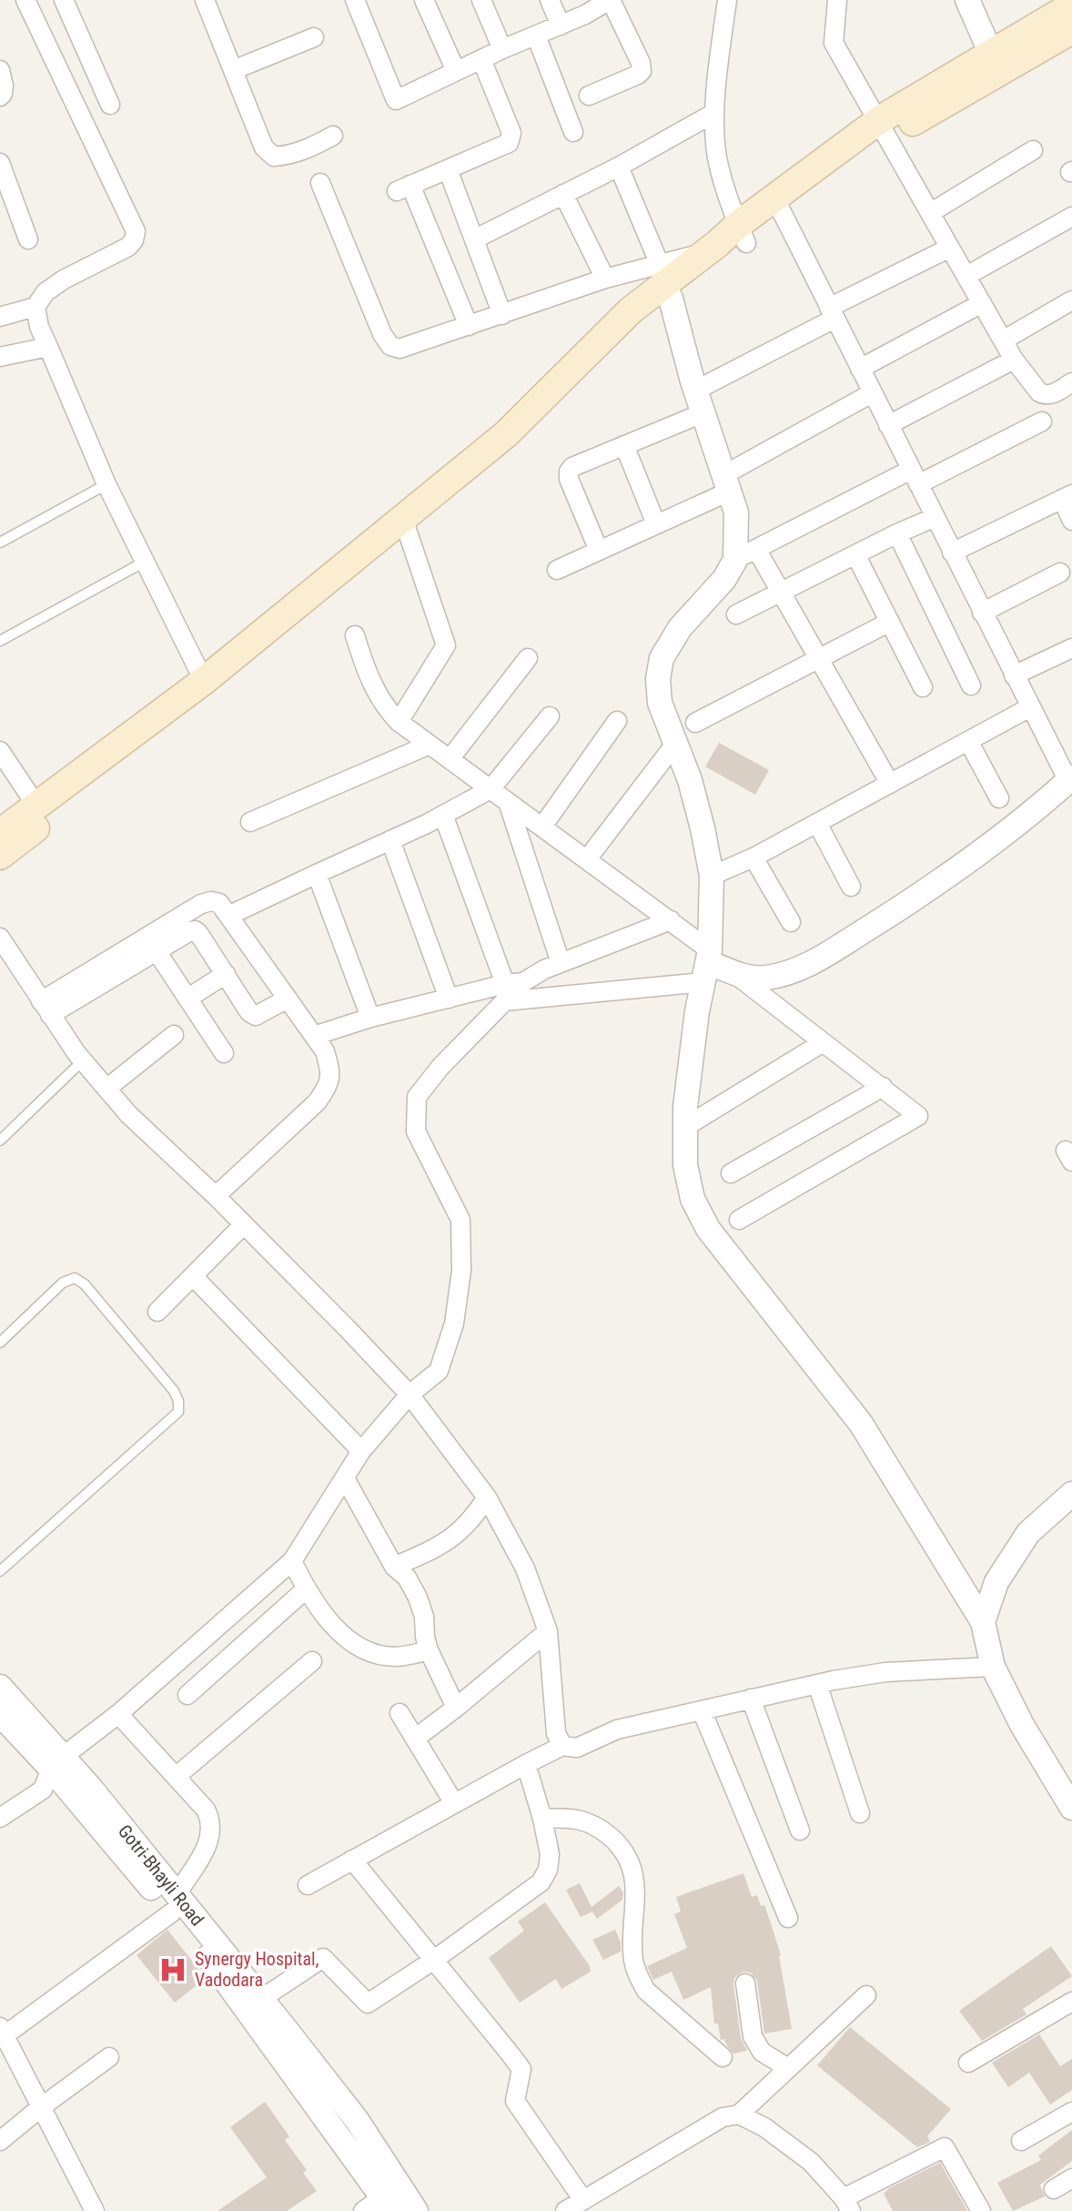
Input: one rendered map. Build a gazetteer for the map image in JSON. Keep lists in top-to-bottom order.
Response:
{
  "streets": {
    "street": ["Gotri-Bhayli Road"]
  },
  "places": {
    "hospital": ["Synergy Hospital, Vadodara"]
  }
}
